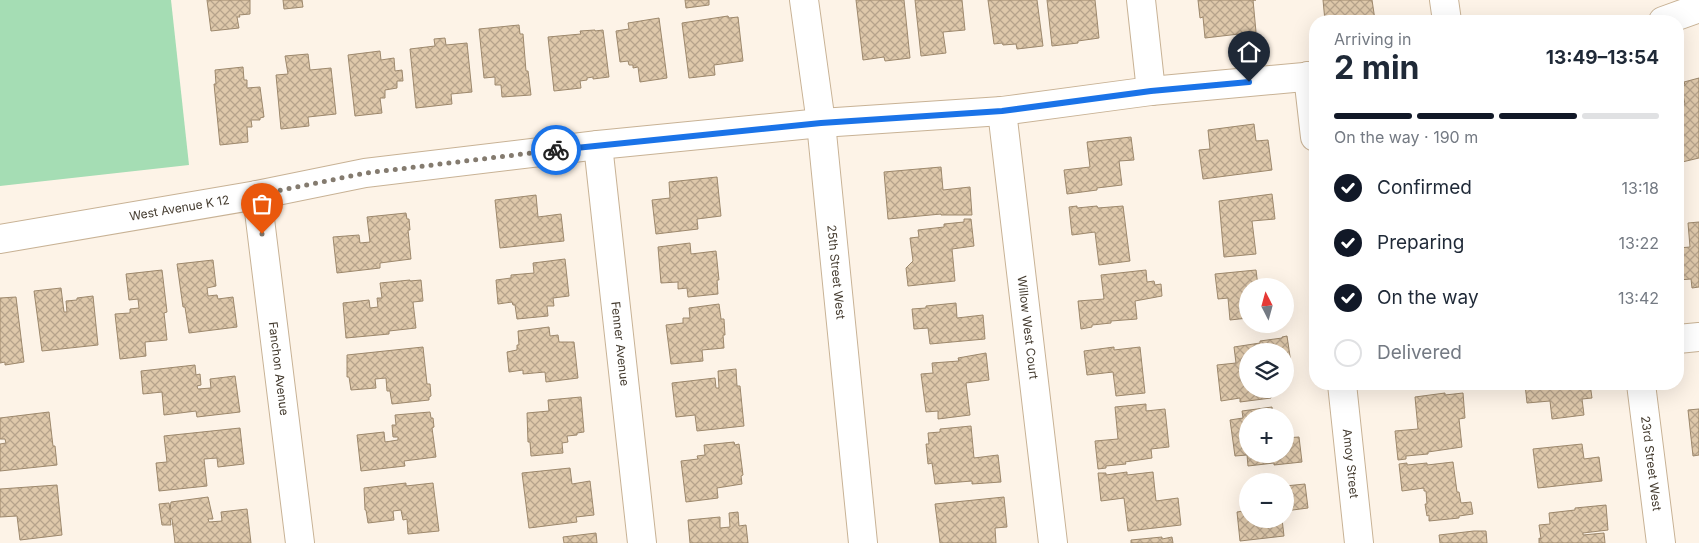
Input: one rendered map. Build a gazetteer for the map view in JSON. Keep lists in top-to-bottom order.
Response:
{
  "streets": {
    "street": [
      "West Avenue K 12",
      "25th Street West",
      "Willow West Court",
      "Fenner Avenue",
      "Fanchon Avenue",
      "Amoy Street",
      "23rd Street West"
    ]
  },
  "crossings": [
    ["West Avenue K 12", "25th Street West"],
    ["West Avenue K 12", "Willow West Court"],
    ["West Avenue K 12", "Fenner Avenue"],
    ["West Avenue K 12", "Fanchon Avenue"]
  ],
  "north": "top",
  "page": {
    "heading": ["2 min", "Arriving in", "13:49–13:54"],
    "bar": "On the way · 190 m",
    "list": [
      ["Confirmed", "13:18"],
      ["Preparing", "13:22"],
      ["On the way", "13:42"],
      "Delivered"
    ],
    "map_buttons": ["+", "−"]
  }
}
